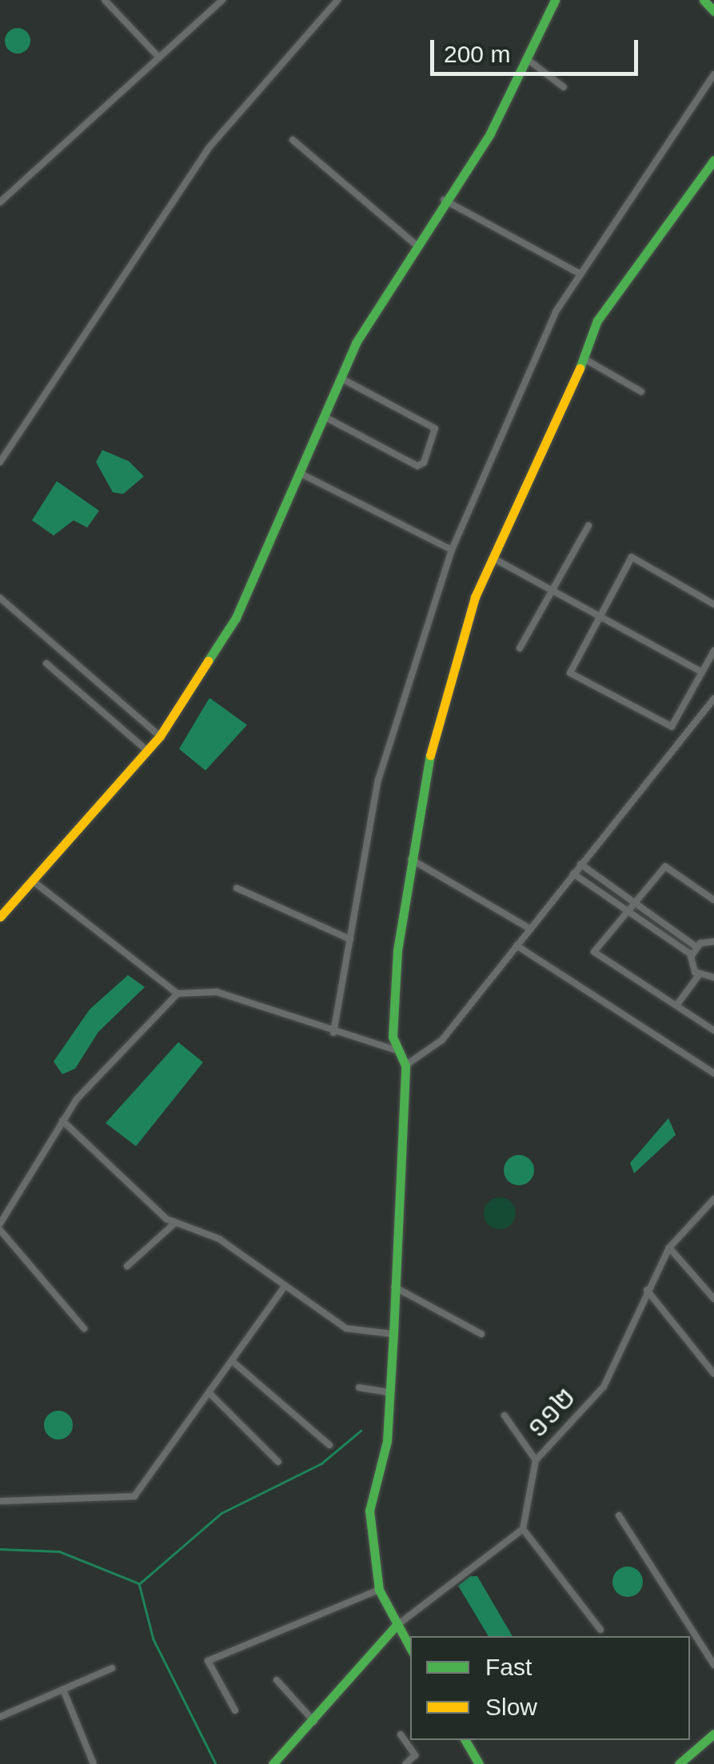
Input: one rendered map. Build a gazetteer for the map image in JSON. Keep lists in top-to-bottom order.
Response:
{
  "streets": {
    "street": ["១១២"]
  },
  "legend": ["Fast", "Slow"],
  "scale_bar": "200 m"
}
